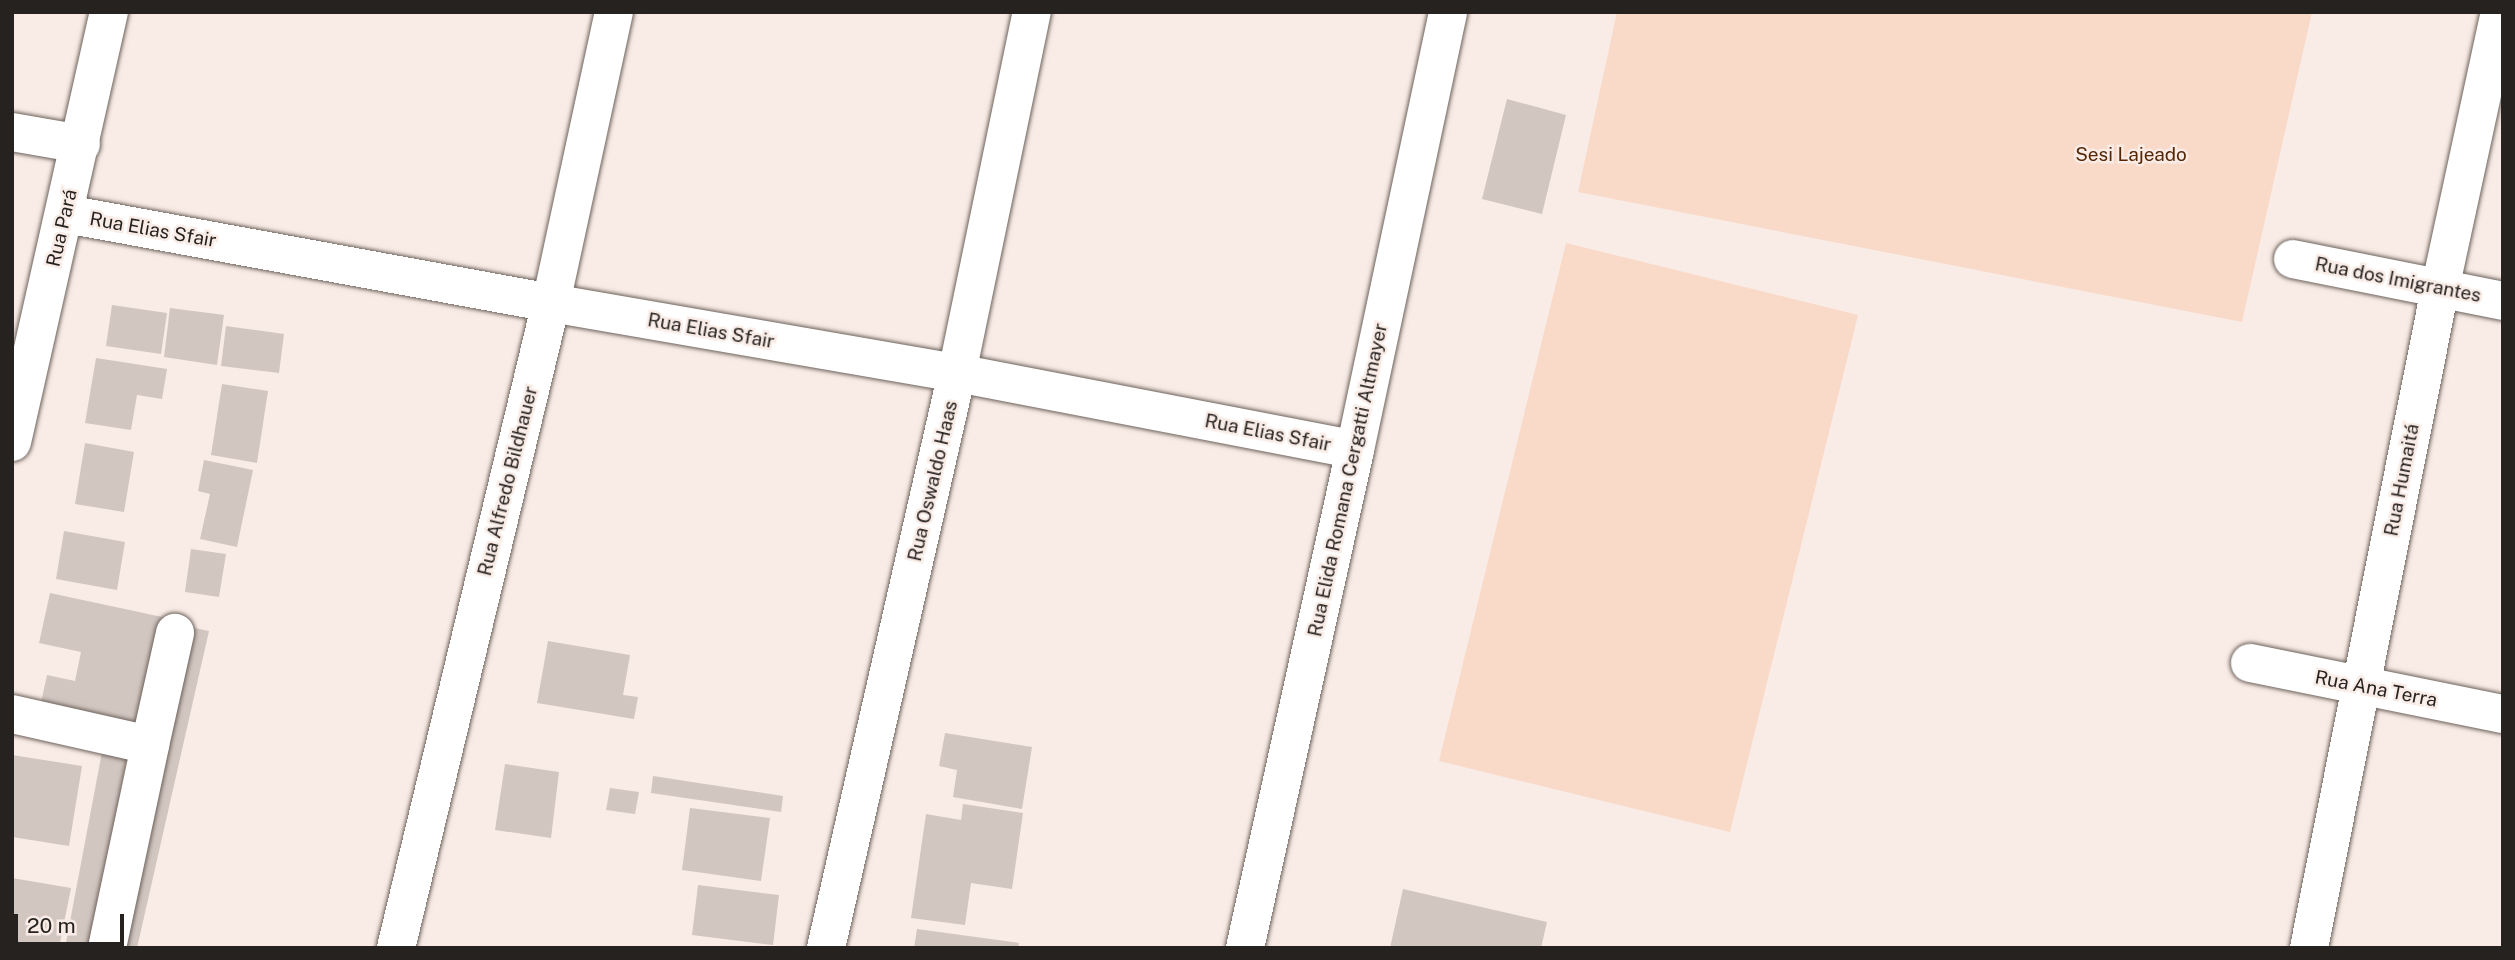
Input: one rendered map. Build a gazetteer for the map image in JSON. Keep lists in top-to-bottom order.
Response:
{
  "streets": {
    "street": [
      "Rua Pará",
      "Rua Elias Sfair",
      "Rua dos Imigrantes",
      "Rua Elida Romana Cergatti Altmayer",
      "Rua Humaitá",
      "Rua Alfredo Bildhauer",
      "Rua Oswaldo Haas",
      "Rua Ana Terra"
    ]
  },
  "crossings": [
    ["Rua Pará", "Rua Elias Sfair"],
    ["Rua Elias Sfair", "Rua Elida Romana Cergatti Altmayer"],
    ["Rua Elias Sfair", "Rua Alfredo Bildhauer"],
    ["Rua Elias Sfair", "Rua Oswaldo Haas"],
    ["Rua dos Imigrantes", "Rua Humaitá"],
    ["Rua Humaitá", "Rua Ana Terra"]
  ],
  "parks": ["Sesi Lajeado"],
  "scale_bar": "20 m"
}
